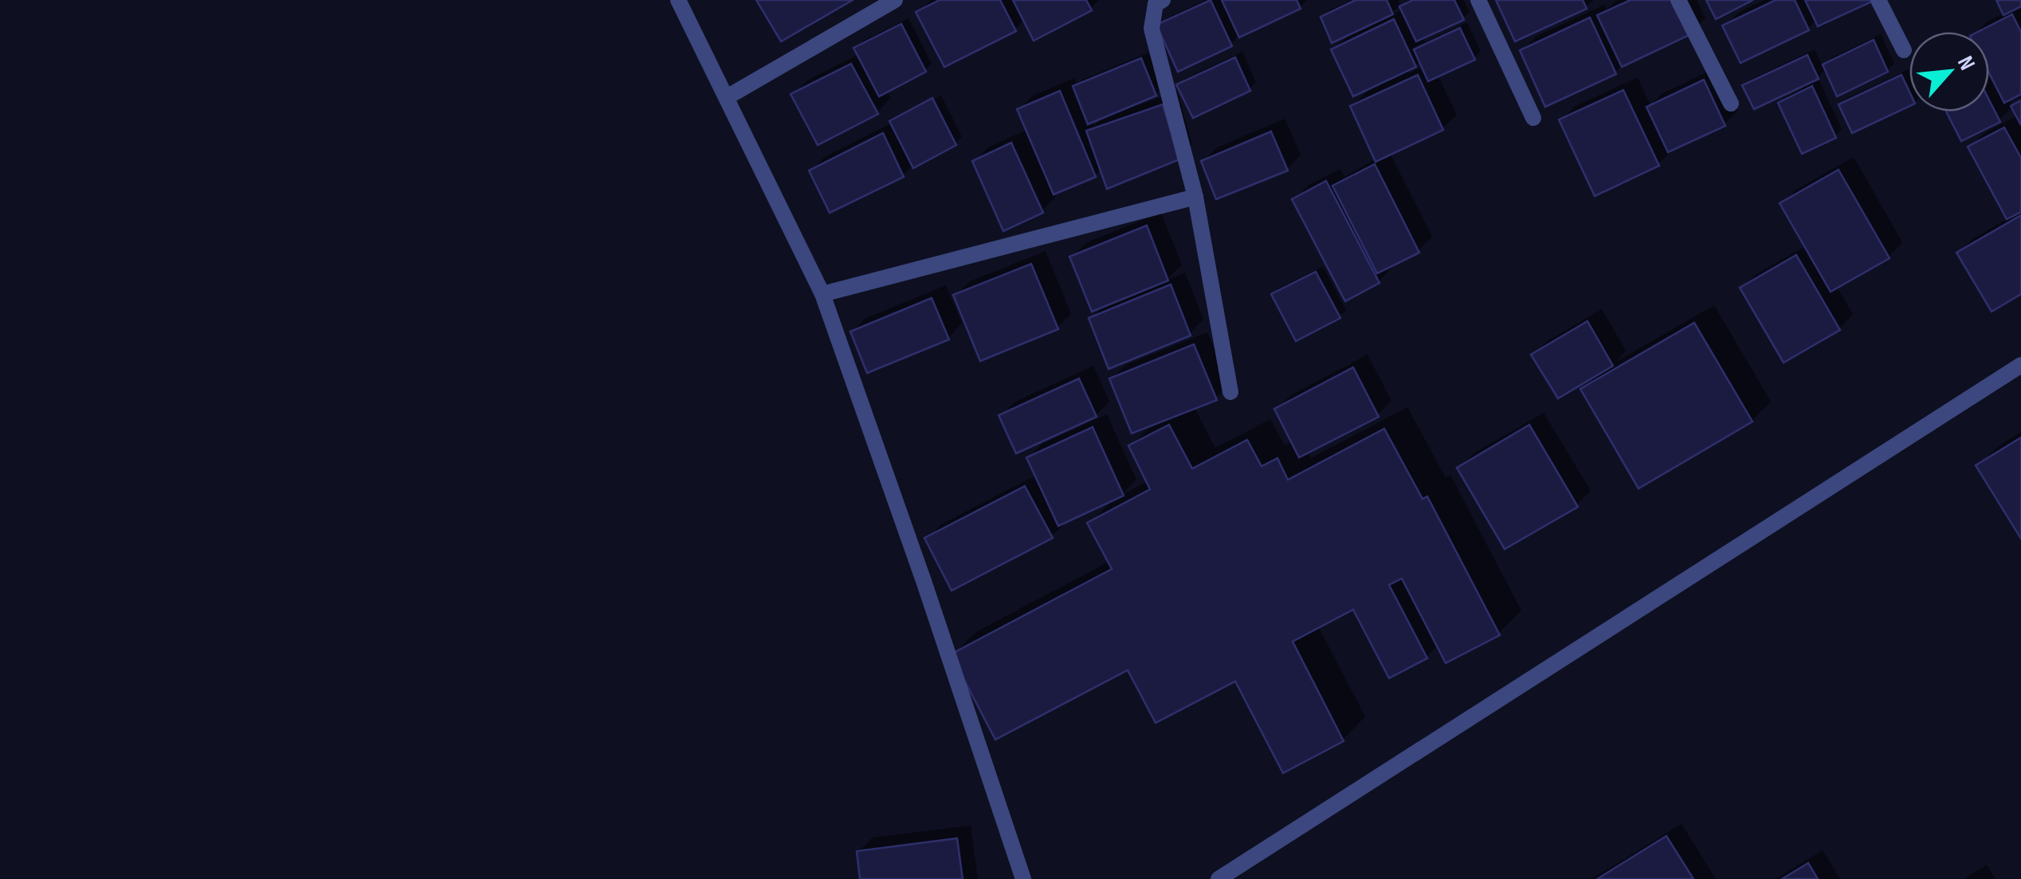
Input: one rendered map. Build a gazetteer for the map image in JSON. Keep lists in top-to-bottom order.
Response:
{
  "north": "top right"
}
